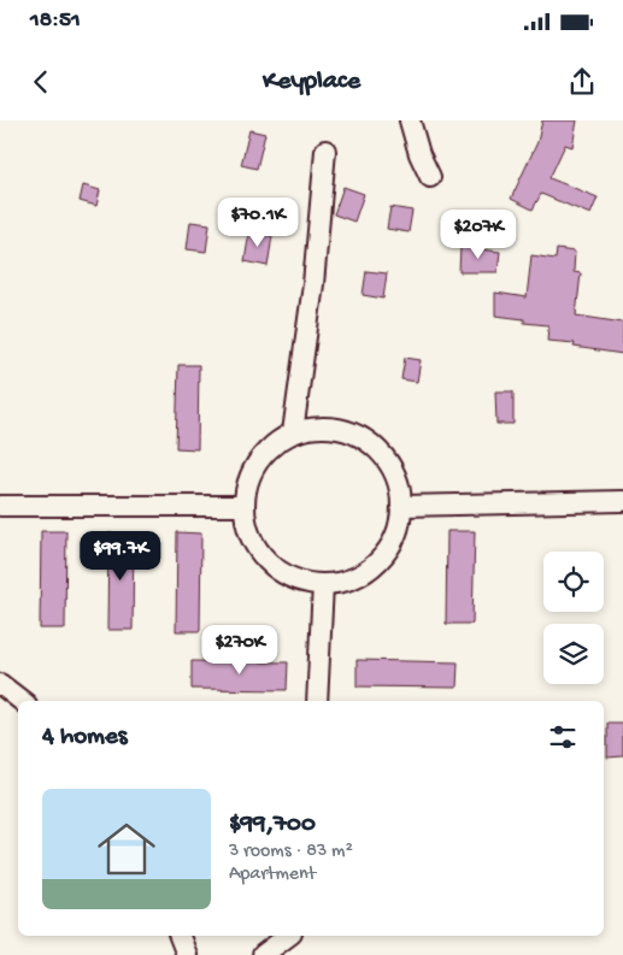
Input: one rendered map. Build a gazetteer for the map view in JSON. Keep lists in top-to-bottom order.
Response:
{
  "page": {
    "status": "18:51",
    "header": "Keyplace",
    "price": [
      "$70.1K",
      "$207K",
      "$99.7K",
      "$270K"
    ],
    "heading": "4 homes",
    "list": [
      {
        "name": "$99,700",
        "note": "3 rooms · 83 m² · Apartment"
      }
    ]
  }
}
